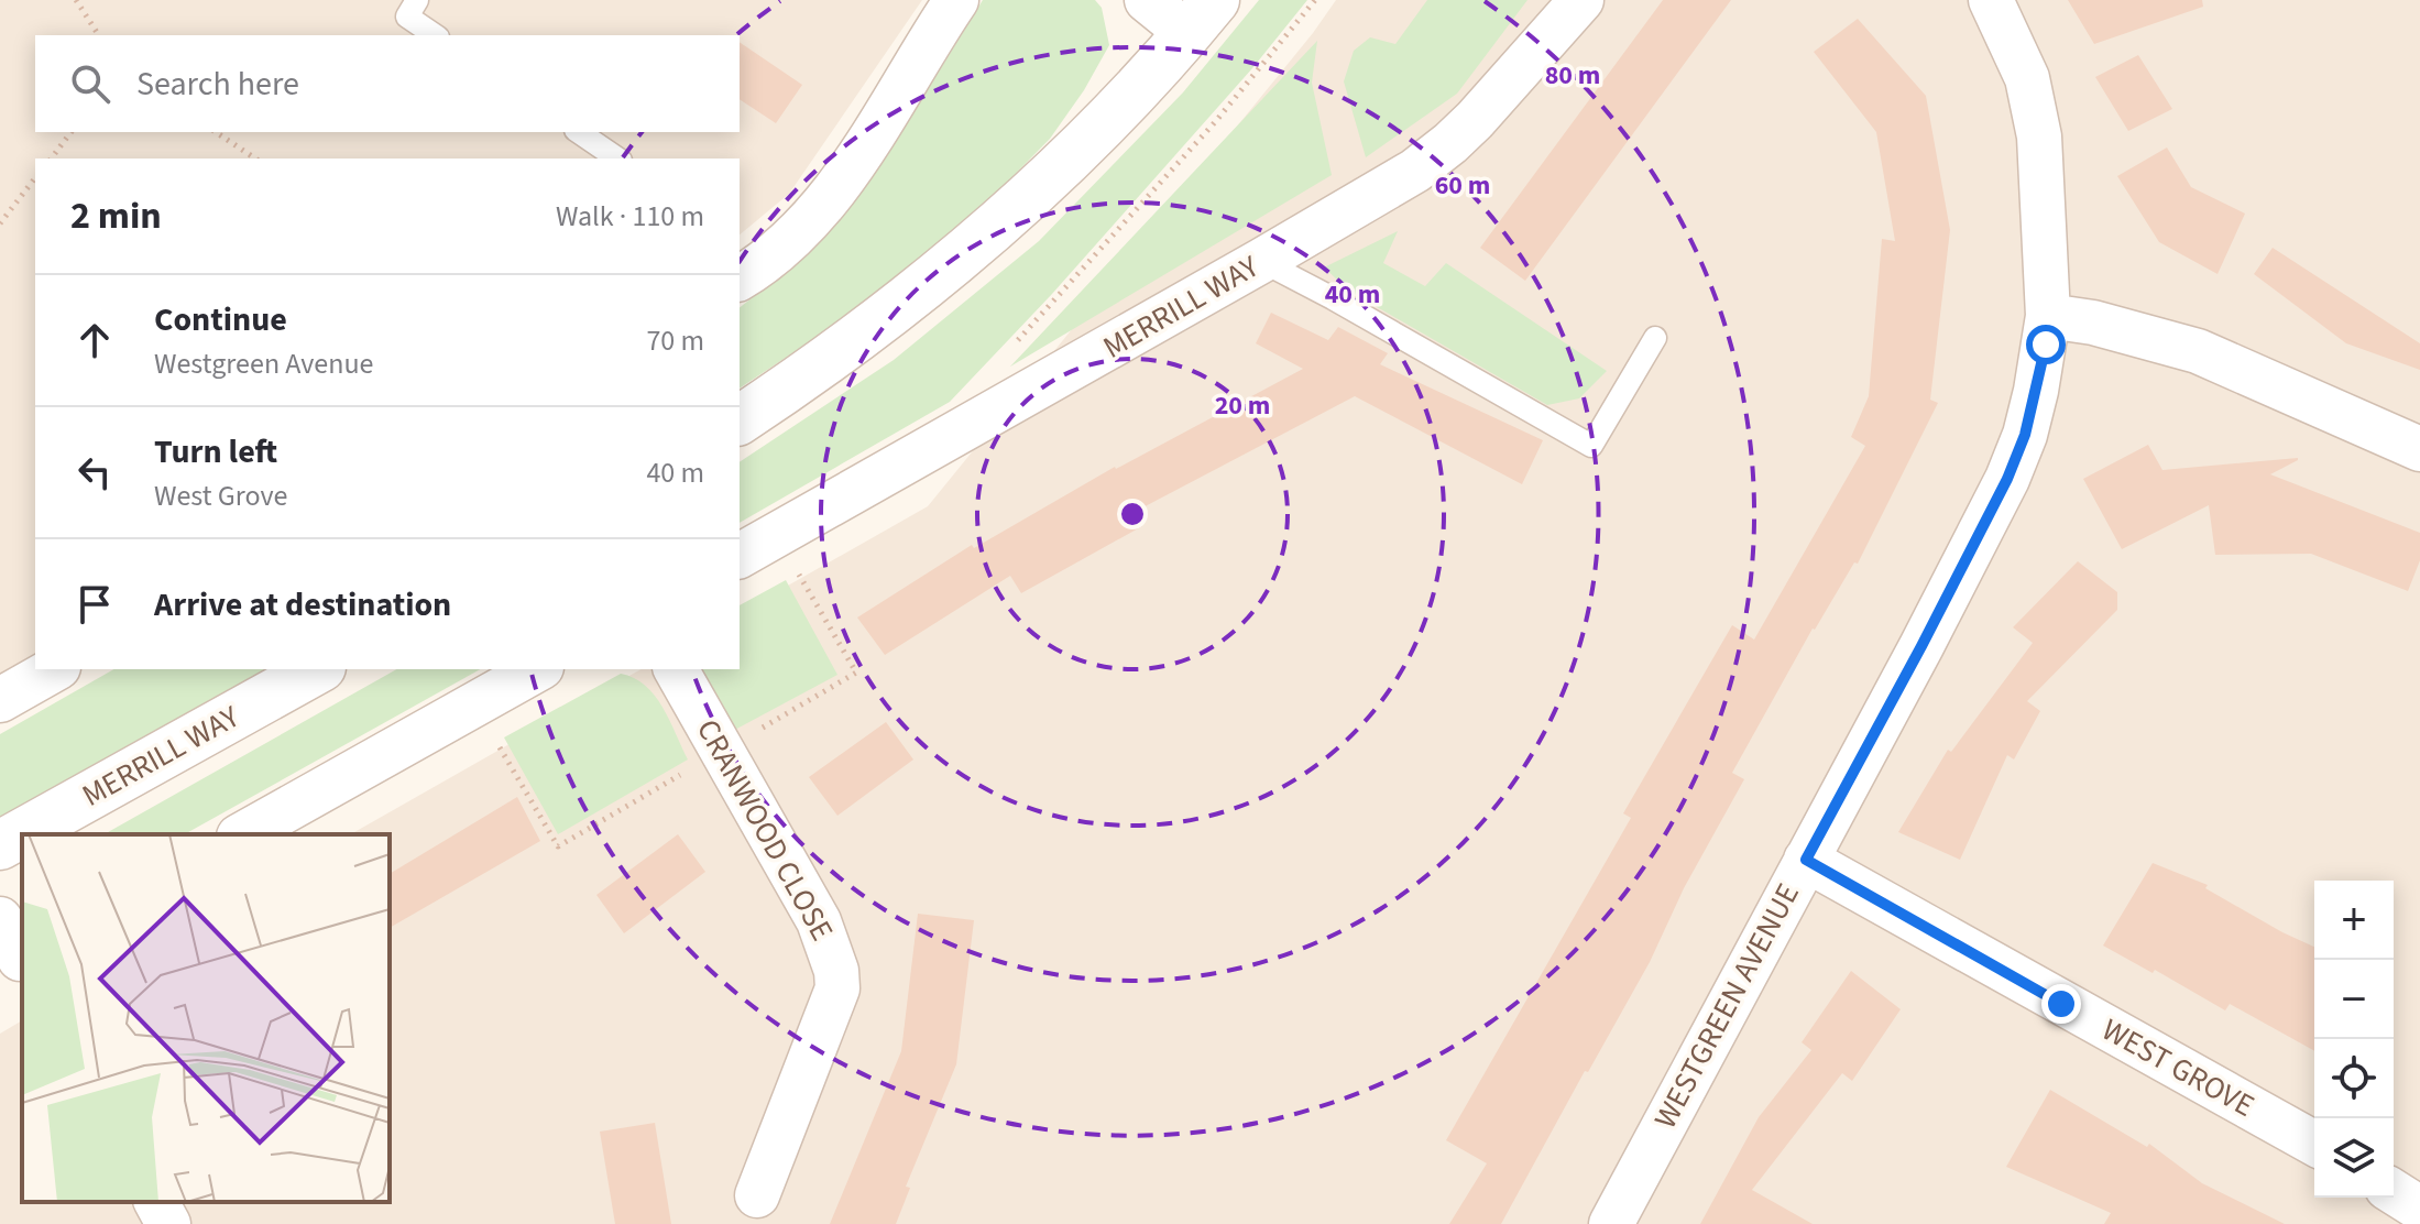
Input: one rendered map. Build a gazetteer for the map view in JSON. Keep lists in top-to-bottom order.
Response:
{
  "streets": {
    "street": [
      "MERRILL WAY",
      "CRANWOOD CLOSE",
      "WESTGREEN AVENUE",
      "WEST GROVE"
    ]
  },
  "crossings": [
    ["WESTGREEN AVENUE", "WEST GROVE"]
  ],
  "page": {
    "search": "Search here",
    "heading": ["2 min", "Walk · 110 m"],
    "list": [
      ["Continue", "Westgreen Avenue", "70 m"],
      ["Turn left", "West Grove", "40 m"],
      "Arrive at destination"
    ],
    "map_buttons": ["+", "−"]
  },
  "rings": [
    "80 m",
    "60 m",
    "40 m",
    "20 m"
  ]
}
